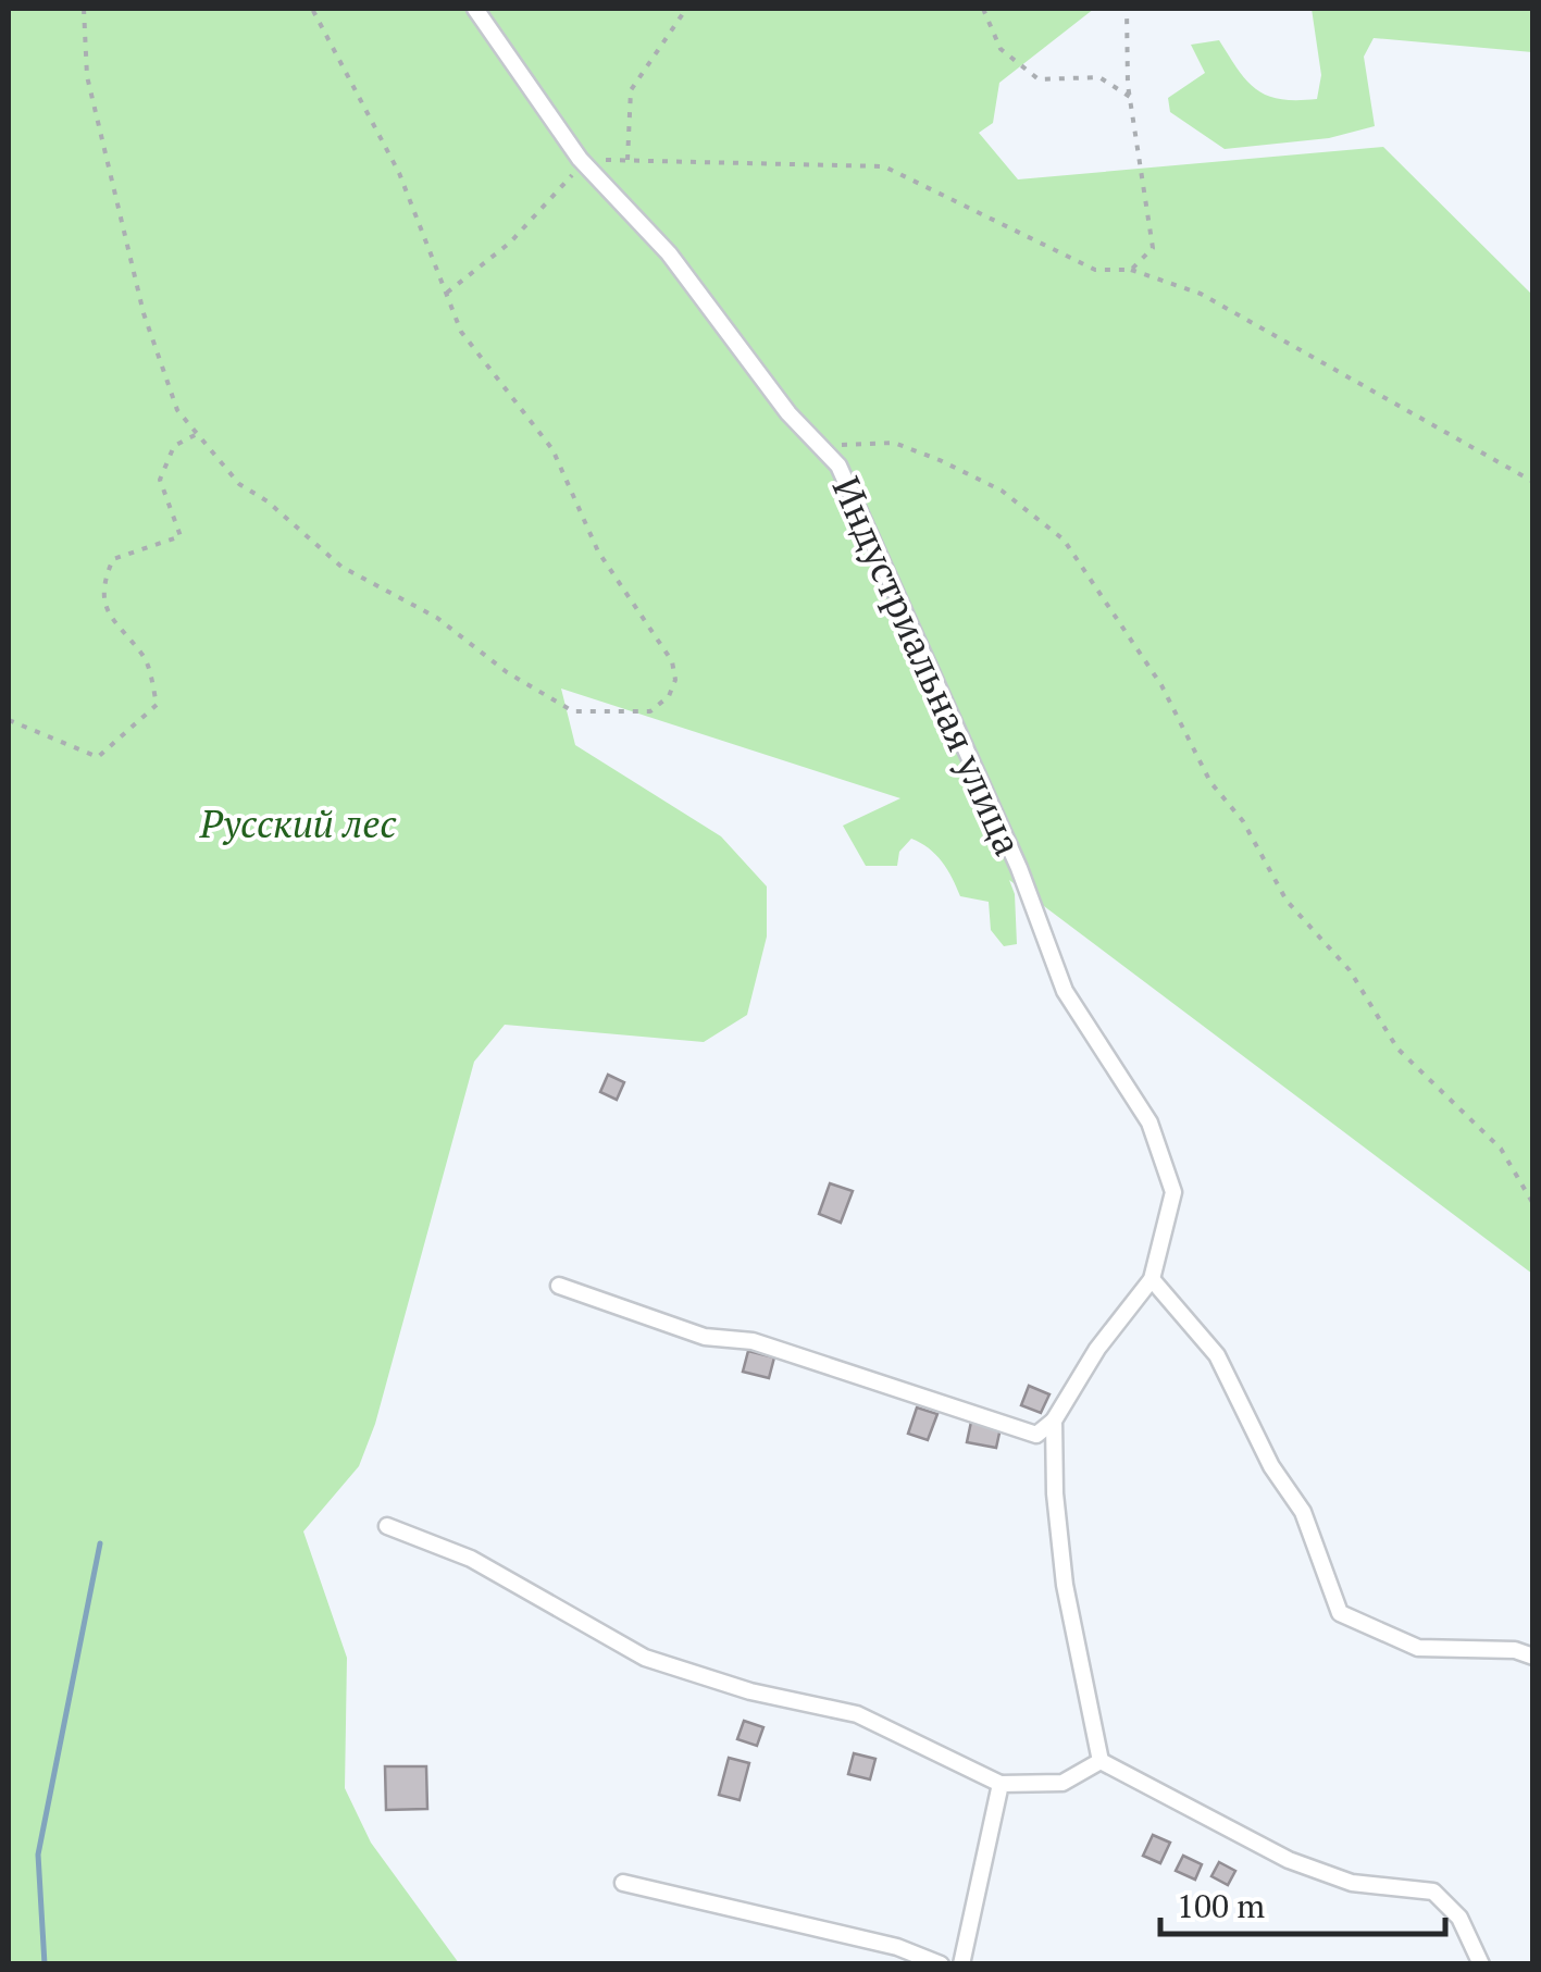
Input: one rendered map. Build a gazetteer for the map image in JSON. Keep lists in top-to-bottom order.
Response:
{
  "streets": {
    "street": ["Индустриальная улица"]
  },
  "parks": ["Русский лес"],
  "scale_bar": "100 m"
}
